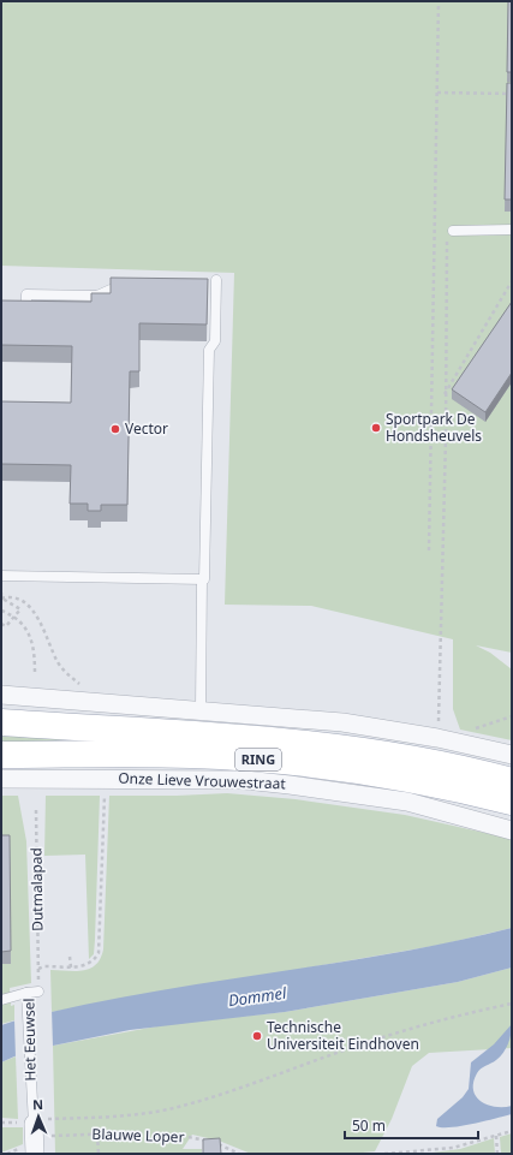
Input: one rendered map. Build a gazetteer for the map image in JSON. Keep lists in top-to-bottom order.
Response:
{
  "streets": {
    "main road": ["RING", "Onze Lieve Vrouwestraat"],
    "street": ["Het Eeuwsel"],
    "path": ["Dutmalapad", "Blauwe Loper"]
  },
  "crossings": [
    ["Het Eeuwsel", "Blauwe Loper"]
  ],
  "water": ["Dommel"],
  "places": ["Sportpark De Hondsheuvels", "Vector", "Technische Universiteit Eindhoven"],
  "scale_bar": "50 m",
  "north": "top"
}
